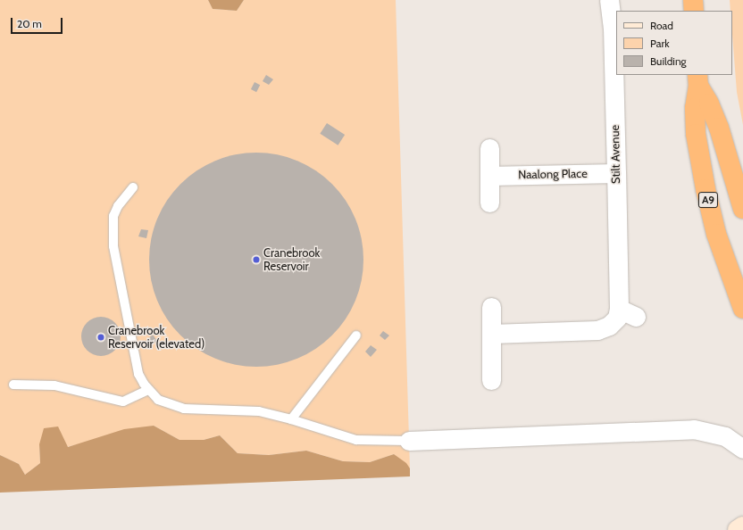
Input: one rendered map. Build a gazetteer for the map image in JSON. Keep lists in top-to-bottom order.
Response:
{
  "streets": {
    "highway": ["A9"],
    "street": ["Stilt Avenue", "Naalong Place"]
  },
  "crossings": [
    ["Stilt Avenue", "Naalong Place"]
  ],
  "places": ["Cranebrook Reservoir", "Cranebrook Reservoir (elevated)"],
  "legend": ["Road", "Park", "Building"],
  "scale_bar": "20 m"
}
